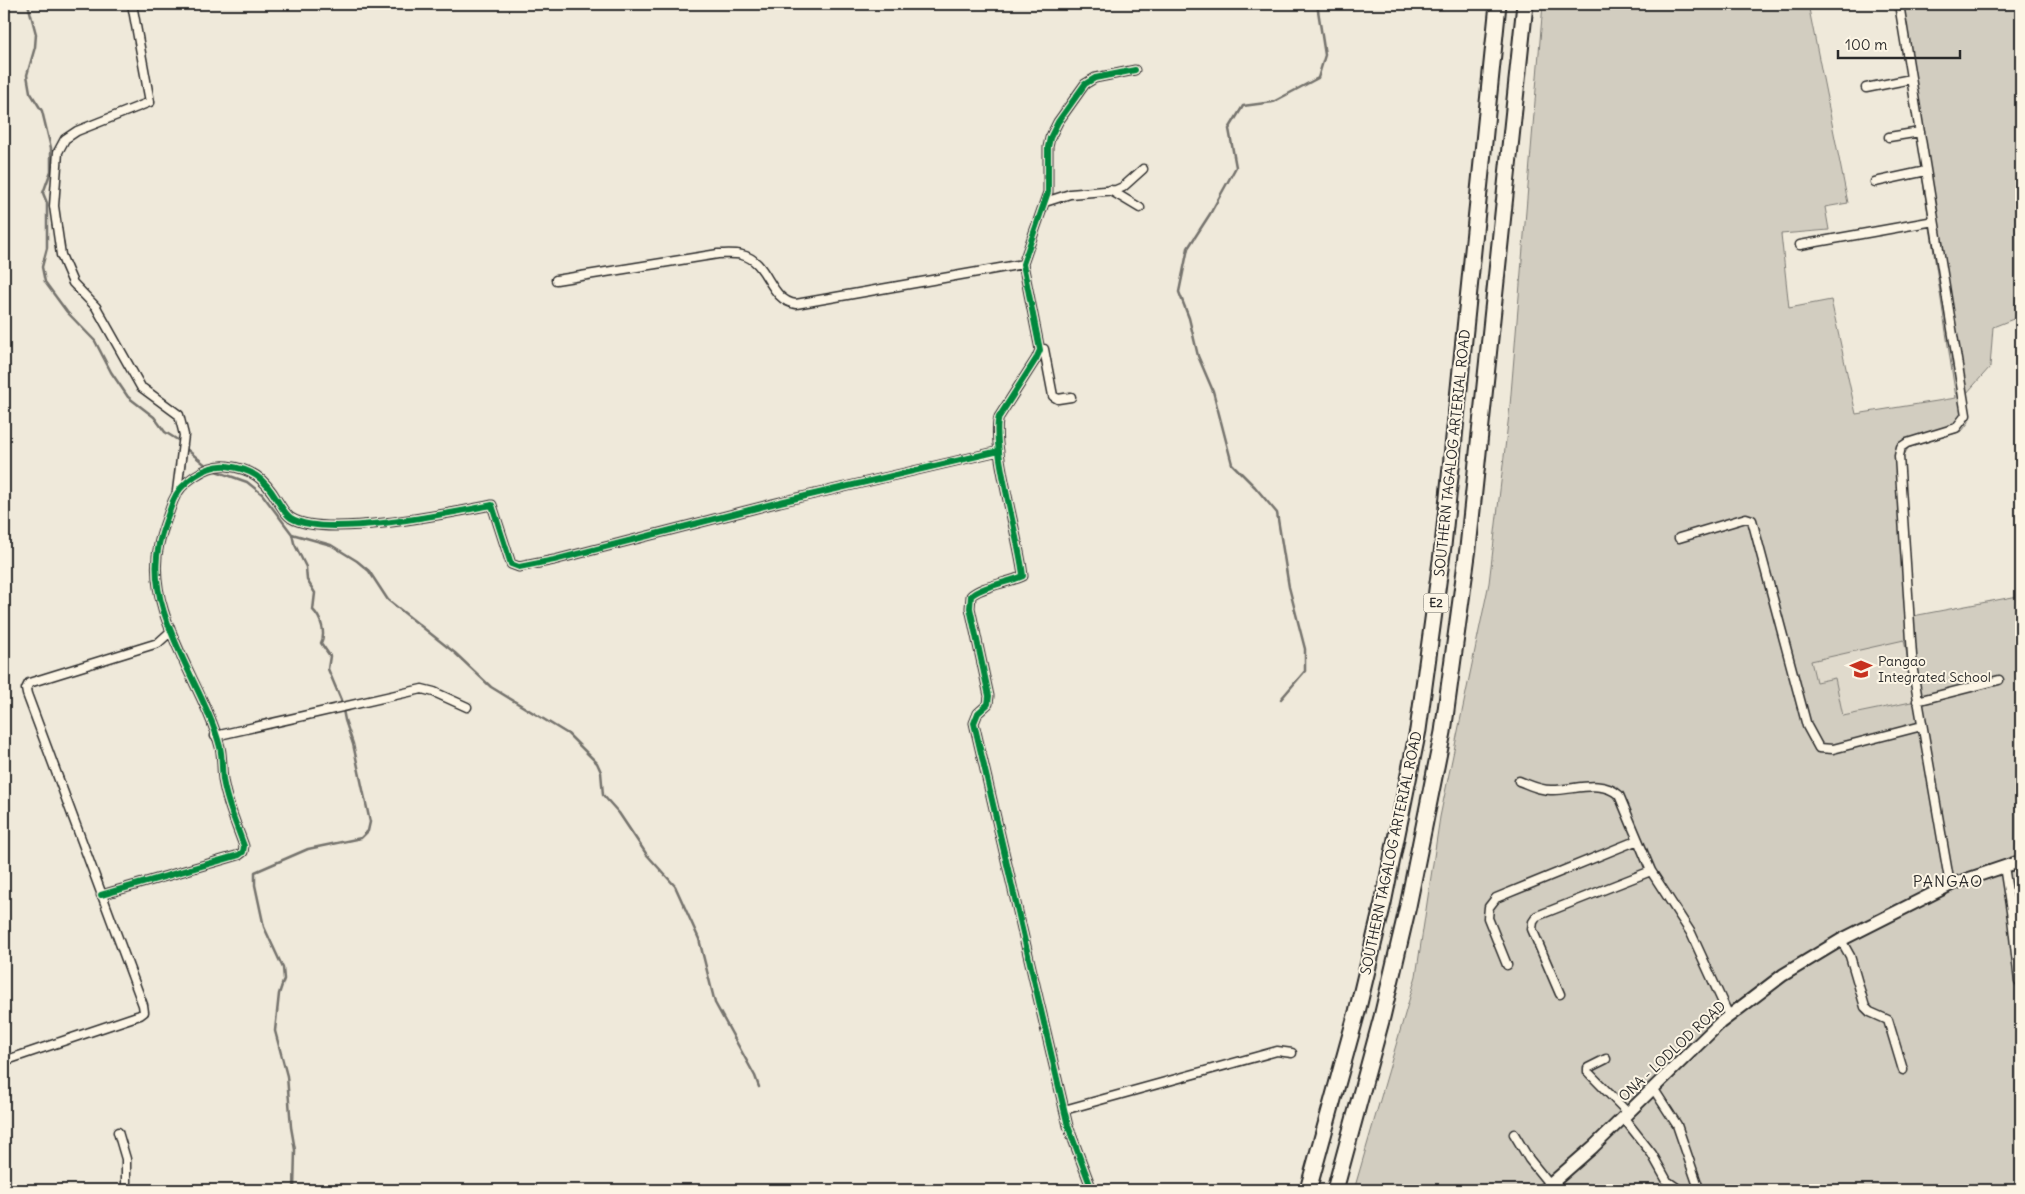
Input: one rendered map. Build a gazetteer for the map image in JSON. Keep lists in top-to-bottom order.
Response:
{
  "streets": {
    "highway": ["SOUTHERN TAGALOG ARTERIAL ROAD", "E2"],
    "main road": ["ONA - LODLOD ROAD"]
  },
  "districts": ["PANGAO"],
  "places": {
    "school or university": ["Pangao Integrated School"]
  },
  "scale_bar": "100 m"
}
